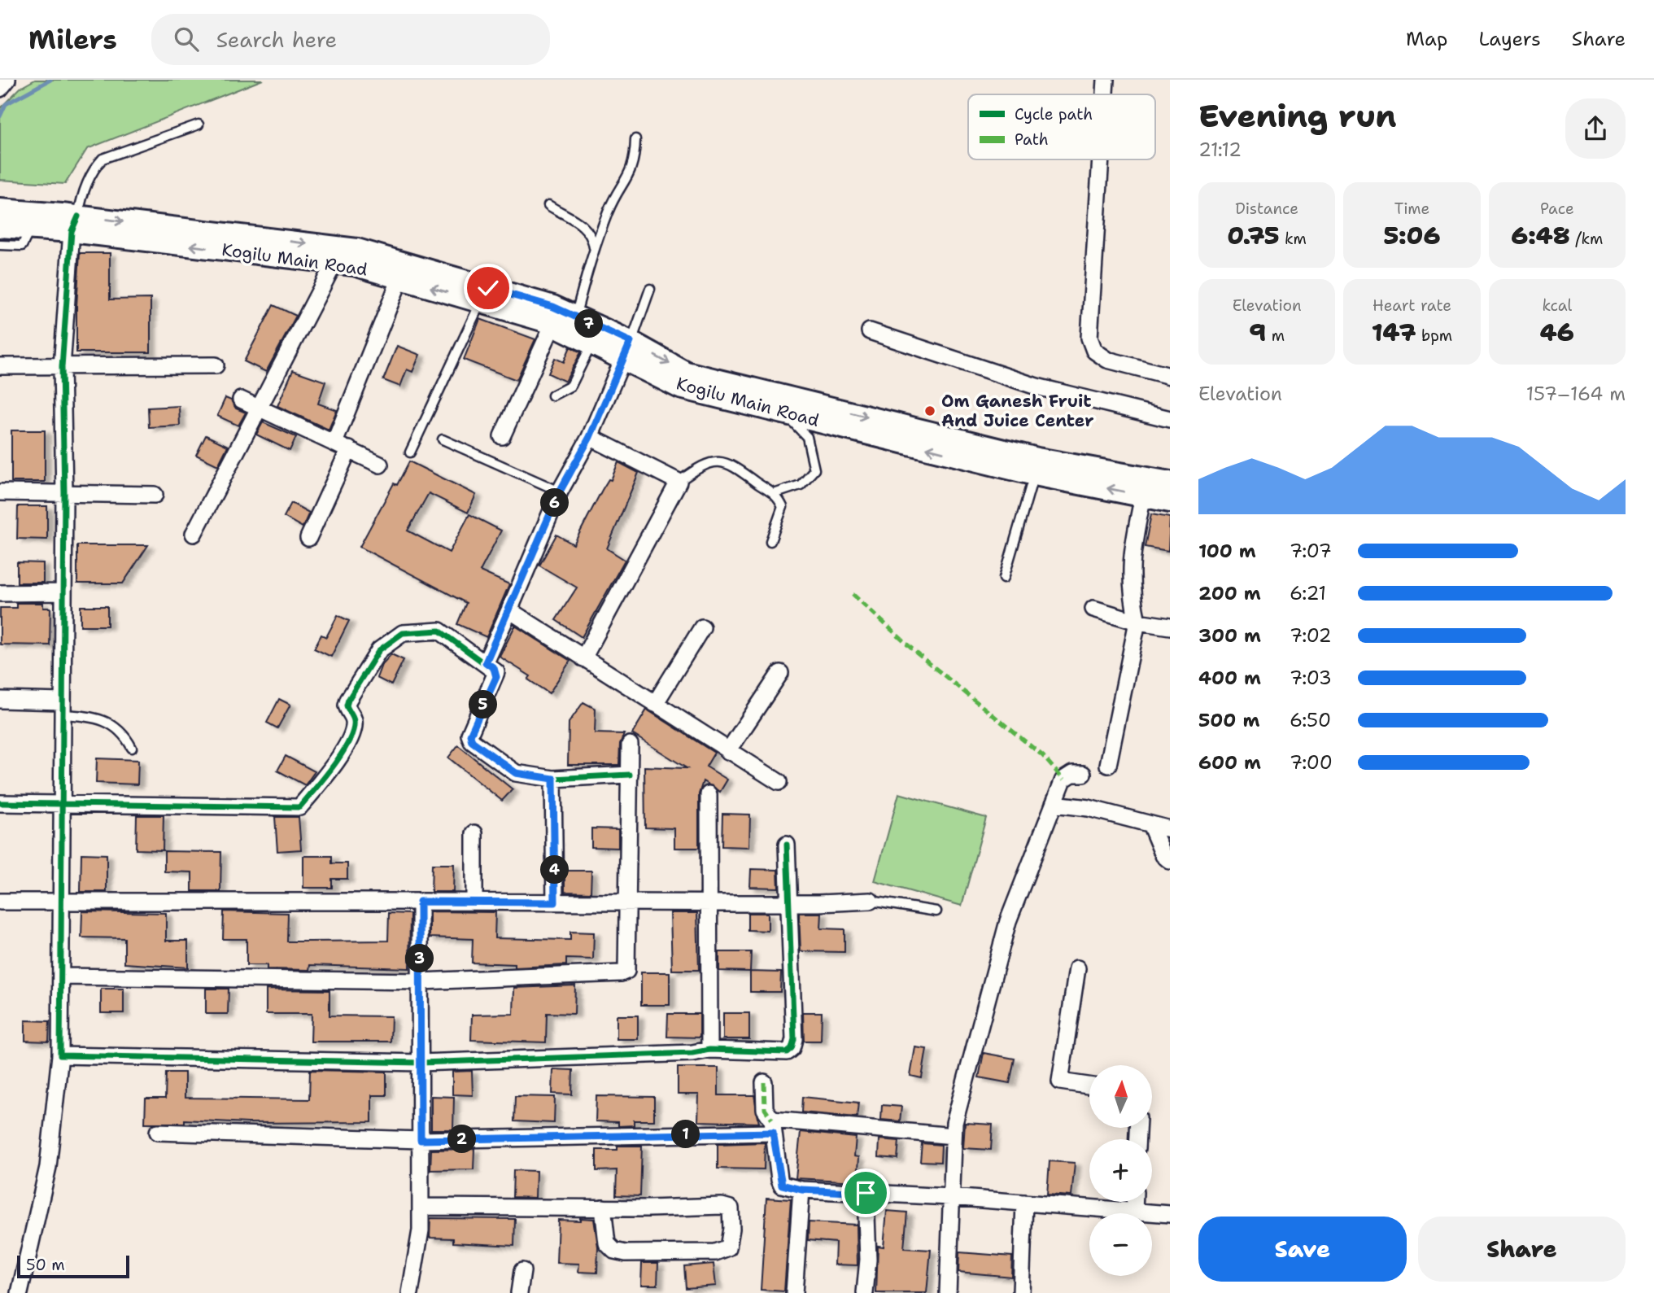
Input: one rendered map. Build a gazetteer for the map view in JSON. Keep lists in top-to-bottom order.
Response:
{
  "streets": {
    "main road": ["Kogilu Main Road"]
  },
  "places": ["Om Ganesh Fruit And Juice Center"],
  "legend": ["Cycle path", "Path"],
  "scale_bar": "50 m",
  "north": "top",
  "page": {
    "header": "Milers",
    "search": "Search here",
    "nav": ["Map", "Layers", "Share"],
    "heading": ["Evening run", "21:12"],
    "stats": [
      ["Distance", "0.75 km"],
      ["Time", "5:06"],
      ["Pace", "6:48 /km"],
      ["Elevation", "9 m"],
      ["Heart rate", "147 bpm"],
      ["kcal", "46"]
    ],
    "pins": [
      "7",
      "6",
      "5",
      "4",
      "3",
      "1",
      "2"
    ],
    "chart": ["Elevation", "157–164 m"],
    "list": [
      {
        "name": "100 m",
        "note": "7:07"
      },
      {
        "name": "200 m",
        "note": "6:21"
      },
      {
        "name": "300 m",
        "note": "7:02"
      },
      {
        "name": "400 m",
        "note": "7:03"
      },
      {
        "name": "500 m",
        "note": "6:50"
      },
      {
        "name": "600 m",
        "note": "7:00"
      }
    ],
    "map_buttons": ["+", "−"],
    "buttons": ["Save", "Share"],
    "scale": "50 m"
  }
}
